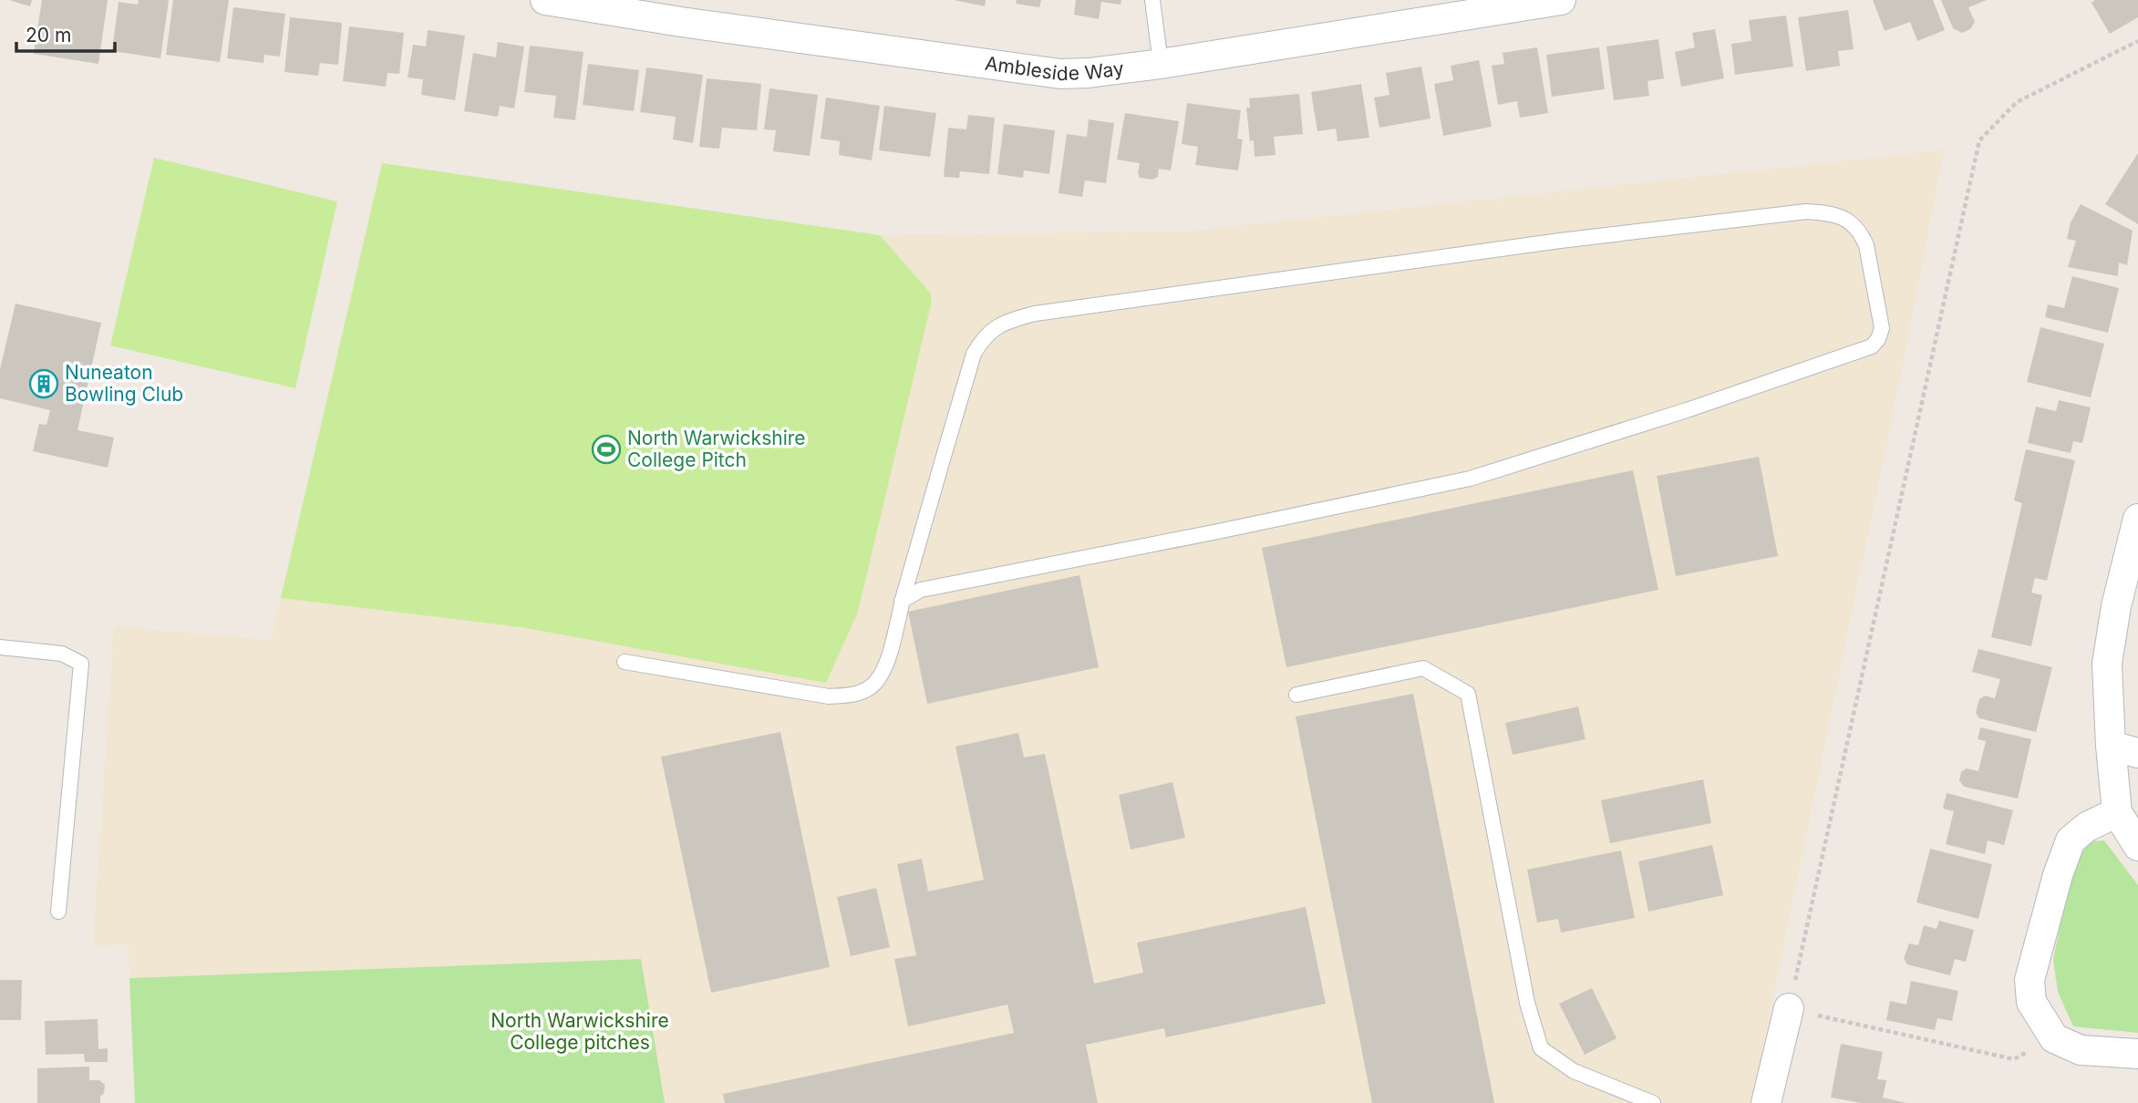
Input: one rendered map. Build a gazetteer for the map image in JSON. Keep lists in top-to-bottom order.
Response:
{
  "streets": {
    "street": ["Ambleside Way"]
  },
  "parks": ["North Warwickshire College pitches"],
  "places": {
    "building": ["Nuneaton Bowling Club"],
    "sports": ["North Warwickshire College Pitch"]
  },
  "scale_bar": "20 m"
}
